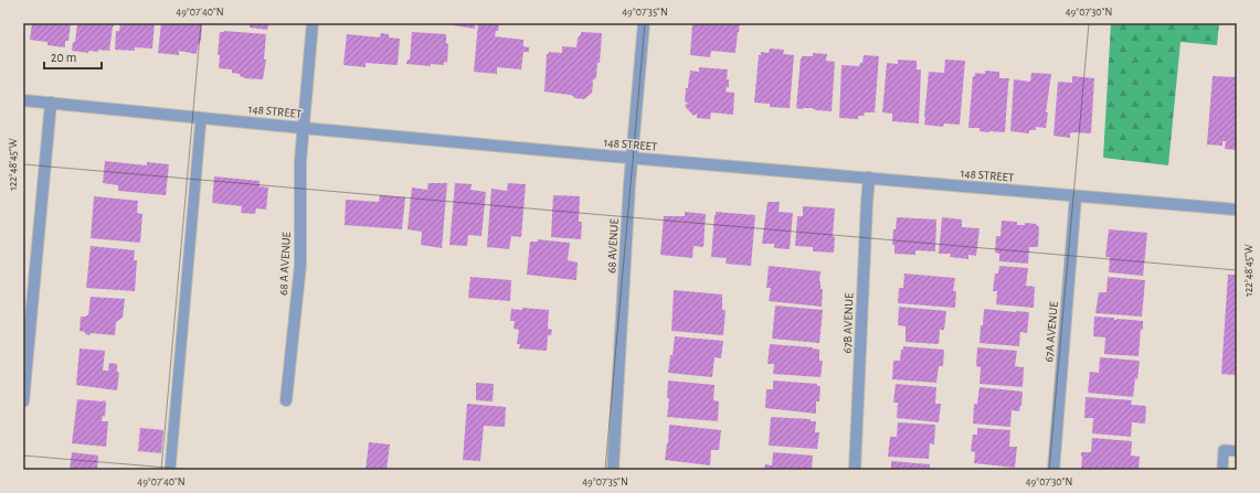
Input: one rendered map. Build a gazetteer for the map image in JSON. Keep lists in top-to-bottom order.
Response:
{
  "streets": {
    "street": [
      "148 STREET",
      "68 AVENUE",
      "68 A AVENUE",
      "67B AVENUE",
      "67A AVENUE"
    ]
  },
  "crossings": [
    ["148 STREET", "68 AVENUE"],
    ["148 STREET", "68 A AVENUE"],
    ["148 STREET", "67B AVENUE"],
    ["148 STREET", "67A AVENUE"]
  ],
  "scale_bar": "20 m",
  "coordinates": [
    "49°07'40\"N",
    "49°07'35\"N",
    "49°07'30\"N",
    "122°48'45\"W"
  ]
}
